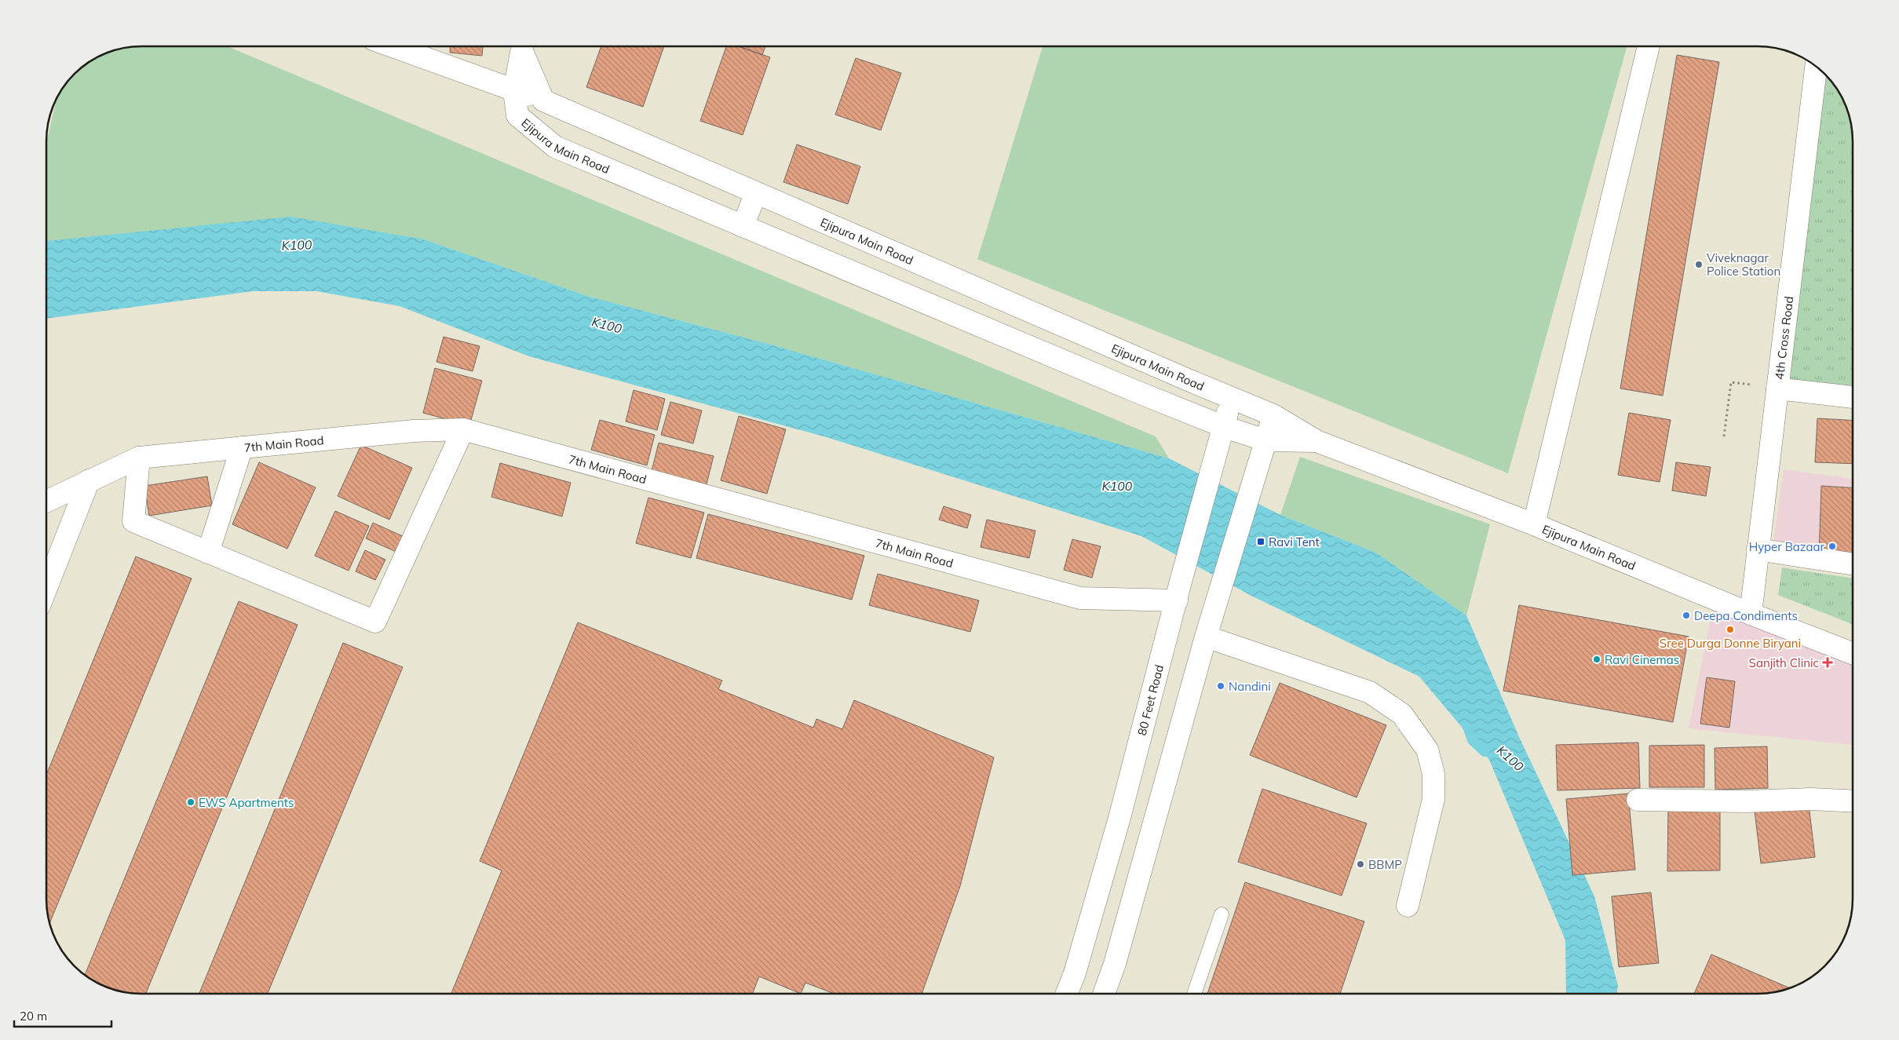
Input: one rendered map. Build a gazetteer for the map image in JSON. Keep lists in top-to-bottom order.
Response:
{
  "streets": {
    "street": [
      "Ejipura Main Road",
      "4th Cross Road",
      "7th Main Road",
      "80 Feet Road"
    ]
  },
  "crossings": [
    ["Ejipura Main Road", "4th Cross Road"],
    ["Ejipura Main Road", "80 Feet Road"],
    ["7th Main Road", "80 Feet Road"]
  ],
  "water": ["K100"],
  "places": {
    "other": [
      "Viveknagar Police Station",
      "Hyper Bazaar",
      "Deepa Condiments",
      "Sree Durga Donne Biryani",
      "Ravi Cinemas",
      "Nandini",
      "EWS Apartments",
      "BBMP"
    ],
    "transit": ["Ravi Tent"],
    "health": ["Sanjith Clinic"]
  },
  "scale_bar": "20 m"
}
